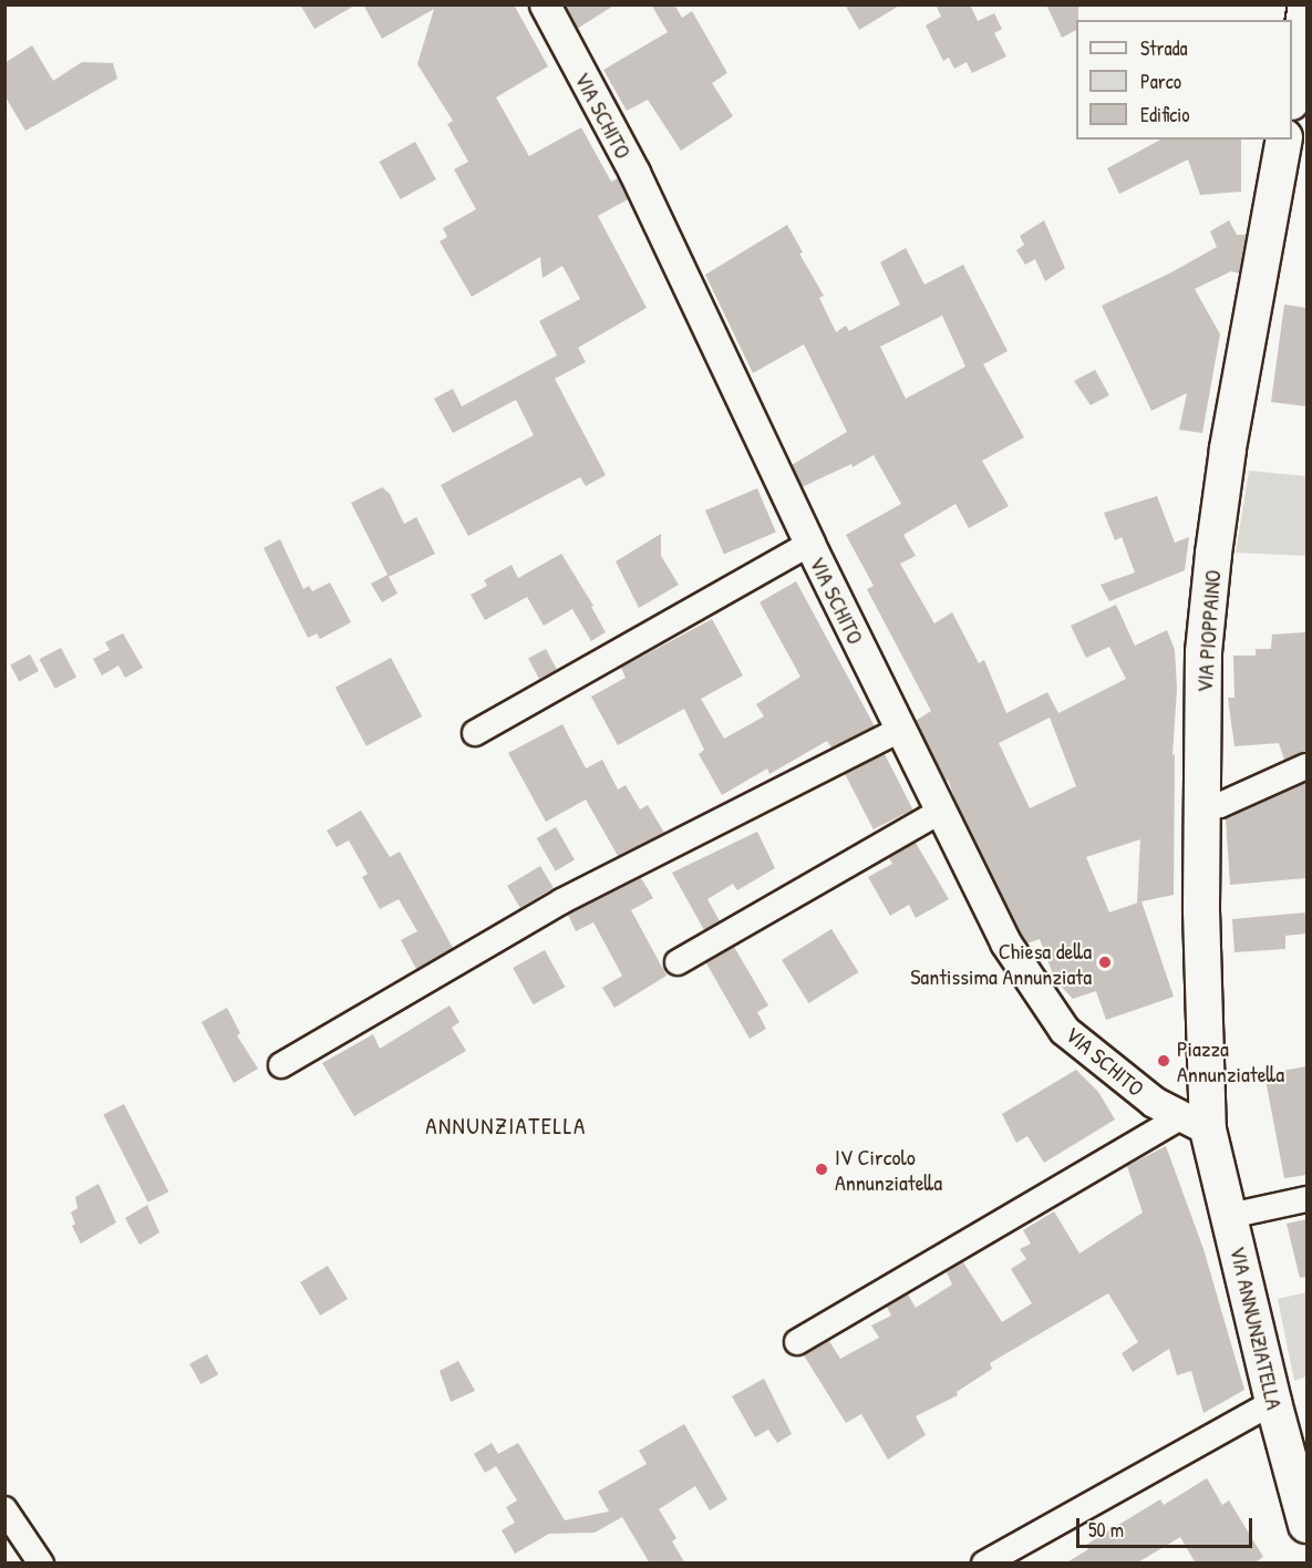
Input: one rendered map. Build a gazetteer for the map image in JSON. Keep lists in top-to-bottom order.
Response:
{
  "streets": {
    "main road": ["VIA PIOPPAINO", "VIA ANNUNZIATELLA"],
    "street": ["VIA SCHITO"]
  },
  "crossings": [
    ["VIA SCHITO", "VIA PIOPPAINO"],
    ["VIA SCHITO", "VIA ANNUNZIATELLA"],
    ["VIA PIOPPAINO", "VIA ANNUNZIATELLA"]
  ],
  "districts": ["ANNUNZIATELLA"],
  "places": ["Chiesa della Santissima Annunziata", "Piazza Annunziatella", "IV Circolo Annunziatella"],
  "legend": ["Strada", "Parco", "Edificio"],
  "scale_bar": "50 m"
}
